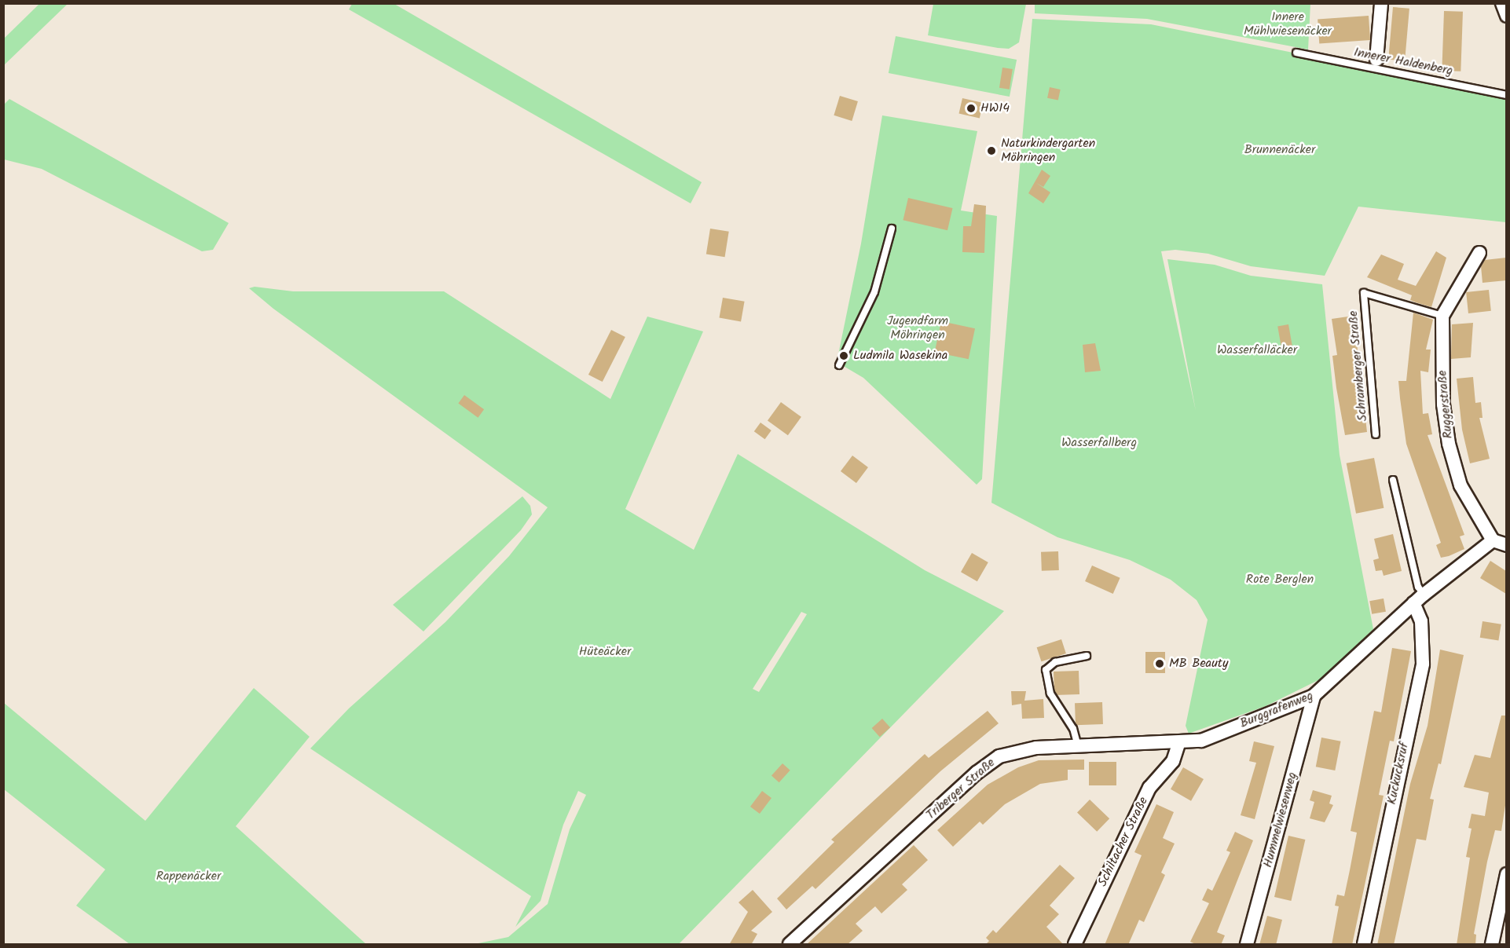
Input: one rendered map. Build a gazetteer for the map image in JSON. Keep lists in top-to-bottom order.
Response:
{
  "streets": {
    "street": [
      "Ruggerstraße",
      "Burggrafenweg",
      "Kuckucksruf",
      "Triberger Straße",
      "Hummelwiesenweg",
      "Schiltacher Straße"
    ],
    "lane": ["Innerer Haldenberg", "Schramberger Straße"]
  },
  "crossings": [
    ["Schramberger Straße", "Ruggerstraße"],
    ["Ruggerstraße", "Burggrafenweg"],
    ["Burggrafenweg", "Kuckucksruf"],
    ["Burggrafenweg", "Triberger Straße"],
    ["Burggrafenweg", "Hummelwiesenweg"],
    ["Burggrafenweg", "Schiltacher Straße"],
    ["Triberger Straße", "Schiltacher Straße"]
  ],
  "parks": [
    "Innere Mühlwiesenäcker",
    "Brunnenäcker",
    "Jugendfarm Möhringen",
    "Wasserfalläcker",
    "Wasserfallberg",
    "Rote Berglen",
    "Hüteäcker",
    "Rappenäcker"
  ],
  "places": [
    "HW14",
    "Naturkindergarten Möhringen",
    "Ludmila Wasekina",
    "MB Beauty"
  ]
}
